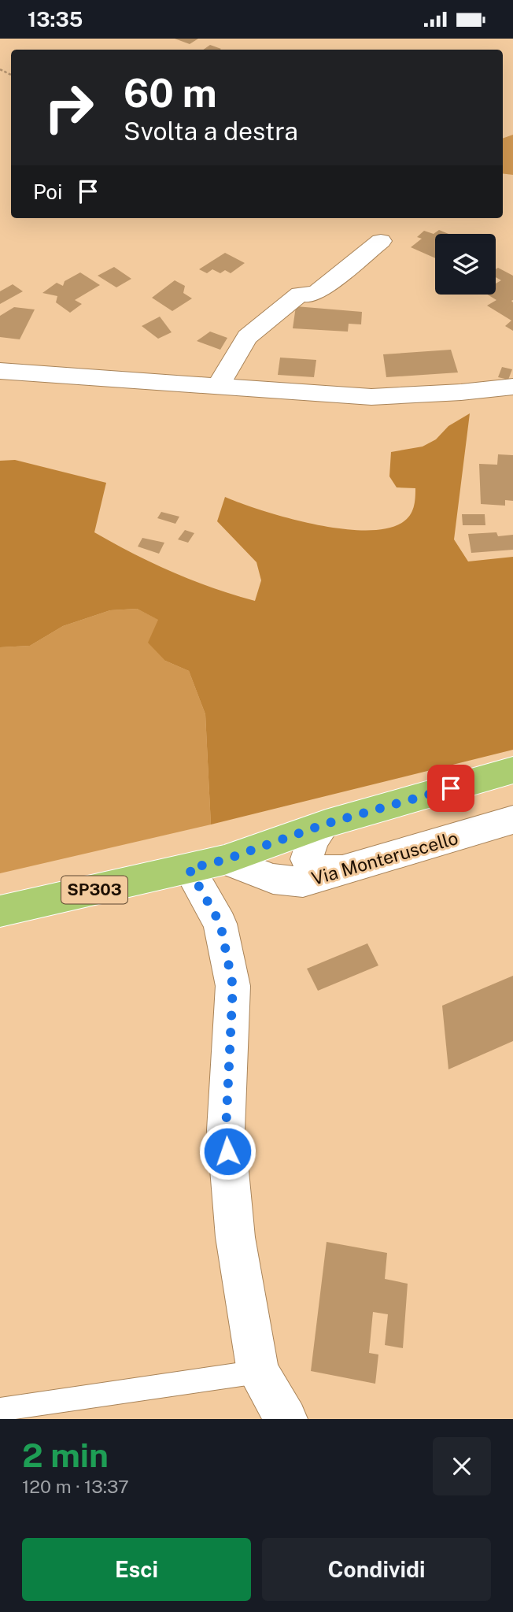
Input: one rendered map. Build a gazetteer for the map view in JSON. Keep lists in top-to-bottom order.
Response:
{
  "streets": {
    "main road": ["SP303"],
    "street": ["Via Monteruscello"]
  },
  "crossings": [
    ["Via Monteruscello", "SP303"]
  ],
  "page": {
    "status": "13:35",
    "turn": ["60 m", "Svolta a destra"],
    "then": "Poi",
    "heading": ["2 min", "120 m · 13:37"],
    "buttons": ["Esci", "Condividi"]
  }
}
